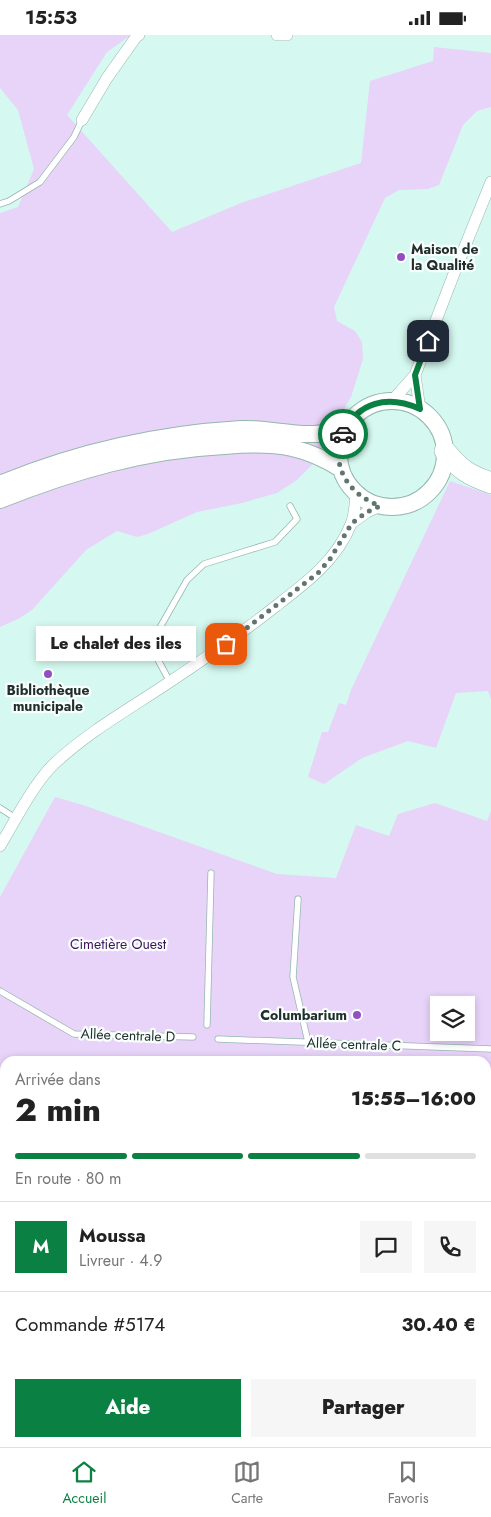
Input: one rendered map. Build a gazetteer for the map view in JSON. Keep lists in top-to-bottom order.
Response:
{
  "streets": {
    "lane": ["Allée centrale D", "Allée centrale C"]
  },
  "parks": ["Cimetière Ouest"],
  "places": [
    "Maison de la Qualité",
    "Le chalet des iles",
    "Bibliothèque municipale",
    "Columbarium"
  ],
  "page": {
    "status": "15:53",
    "bubble": "Le chalet des iles",
    "heading": ["2 min", "Arrivée dans", "15:55–16:00"],
    "panel": [
      "Moussa",
      "Livreur · 4.9",
      "Commande #5174",
      "30.40 €"
    ],
    "bar": "En route · 80 m",
    "round": "M",
    "buttons": ["Aide", "Partager"],
    "tabs": ["Accueil", "Carte", "Favoris"]
  }
}
